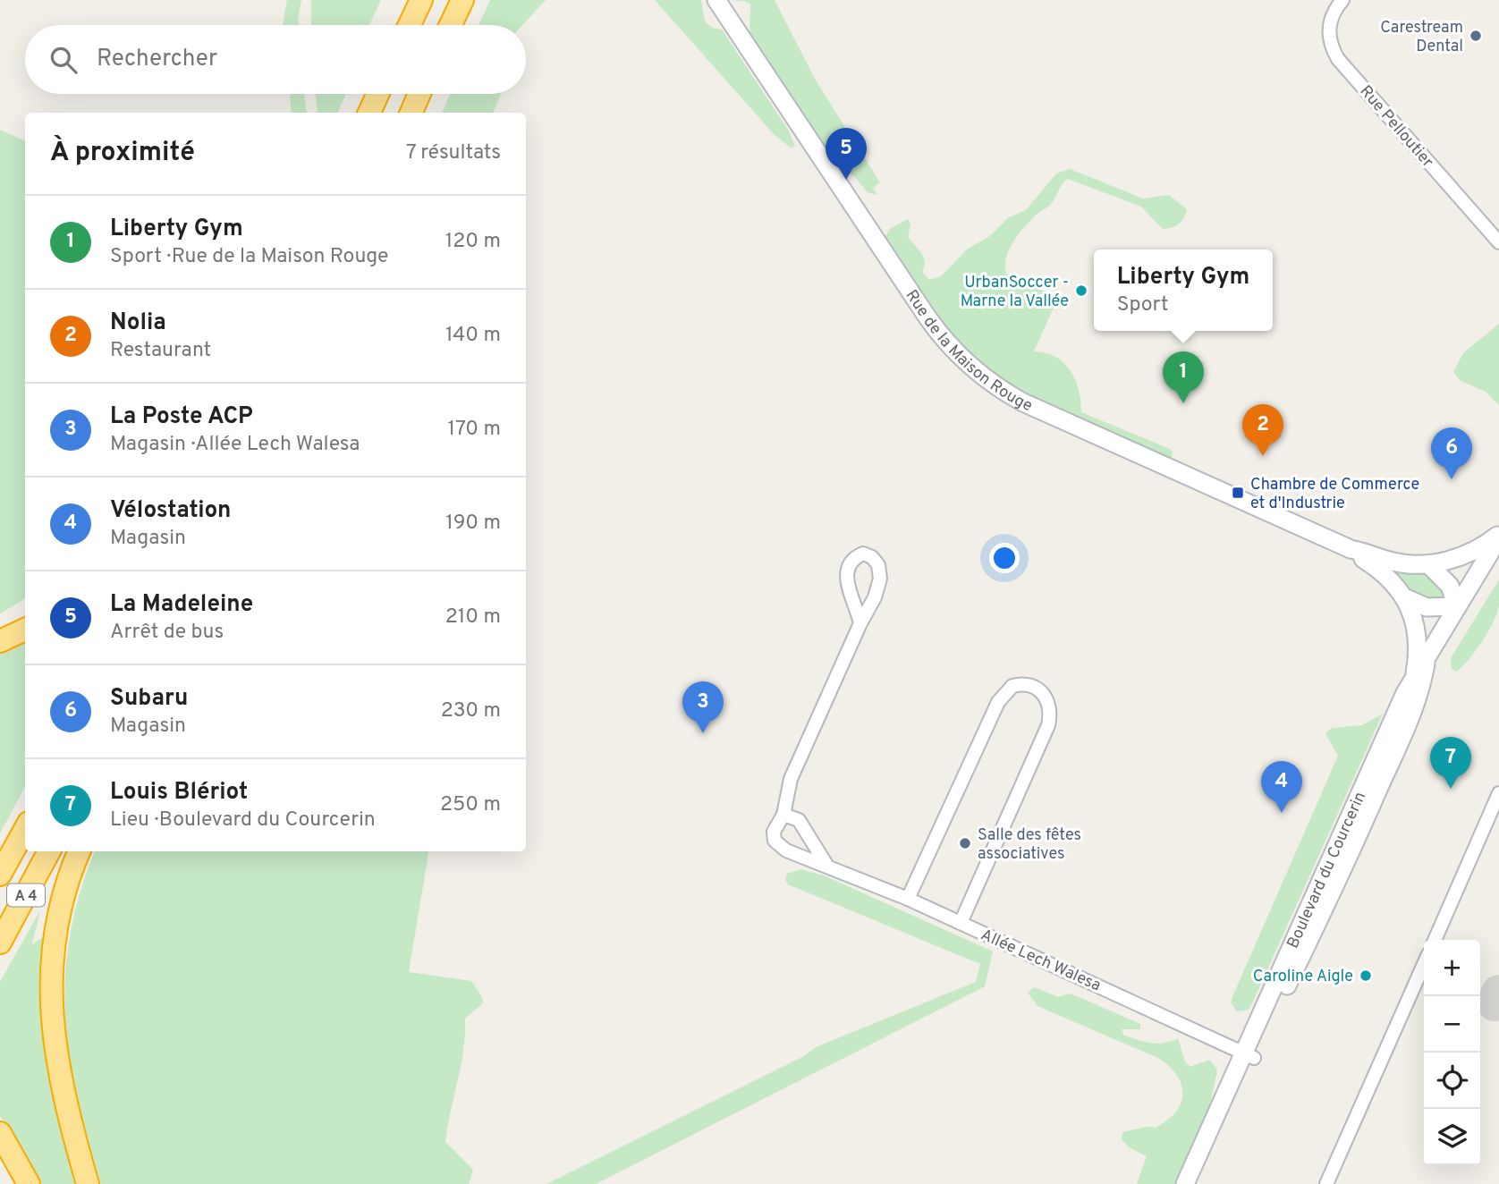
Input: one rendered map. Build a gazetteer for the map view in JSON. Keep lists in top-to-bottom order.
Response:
{
  "streets": {
    "highway": ["A 4"],
    "street": [
      "Rue Pelloutier",
      "Rue de la Maison Rouge",
      "Boulevard du Courcerin",
      "Allée Lech Walesa"
    ]
  },
  "crossings": [
    ["Boulevard du Courcerin", "Allée Lech Walesa"]
  ],
  "places": {
    "other": [
      "Carestream Dental",
      "UrbanSoccer - Marne la Vallée",
      "Salle des fêtes associatives",
      "Caroline Aigle"
    ],
    "transit": ["Chambre de Commerce et d'Industrie"]
  },
  "page": {
    "search": "Rechercher",
    "heading": ["À proximité", "7 résultats"],
    "pins": [
      "5",
      "1",
      "2",
      "6",
      "3",
      "7",
      "4"
    ],
    "list": [
      {
        "mark": "1",
        "name": "Liberty Gym",
        "note": "Sport · Rue de la Maison Rouge",
        "value": "120 m"
      },
      {
        "mark": "2",
        "name": "Nolia",
        "note": "Restaurant",
        "value": "140 m"
      },
      {
        "mark": "3",
        "name": "La Poste ACP",
        "note": "Magasin · Allée Lech Walesa",
        "value": "170 m"
      },
      {
        "mark": "4",
        "name": "Vélostation",
        "note": "Magasin",
        "value": "190 m"
      },
      {
        "mark": "5",
        "name": "La Madeleine",
        "note": "Arrêt de bus",
        "value": "210 m"
      },
      {
        "mark": "6",
        "name": "Subaru",
        "note": "Magasin",
        "value": "230 m"
      },
      {
        "mark": "7",
        "name": "Louis Blériot",
        "note": "Lieu · Boulevard du Courcerin",
        "value": "250 m"
      }
    ],
    "popup": ["Liberty Gym", "Sport"],
    "map_buttons": ["+", "−"]
  }
}
